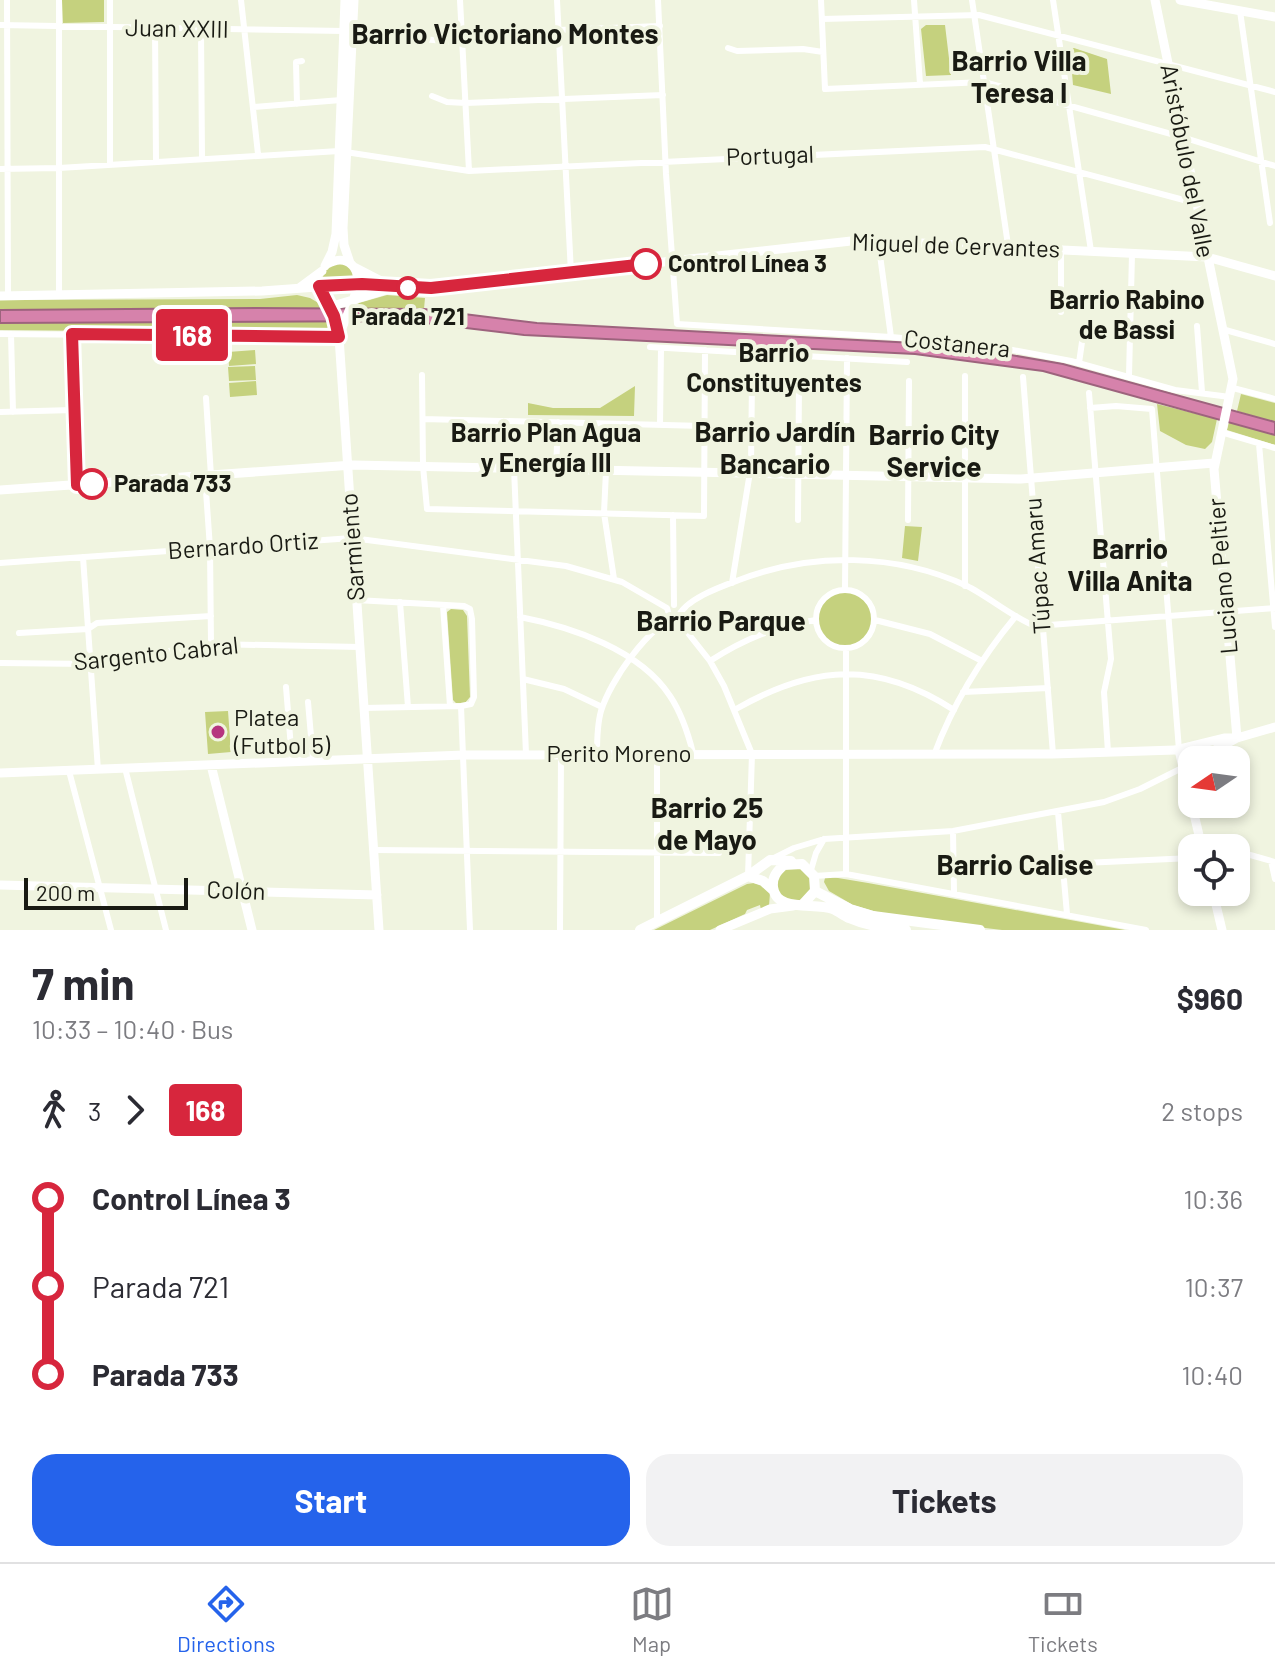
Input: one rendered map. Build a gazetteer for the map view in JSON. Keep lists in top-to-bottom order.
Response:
{
  "streets": {
    "main road": [
      "Aristóbulo del Valle",
      "Miguel de Cervantes",
      "Sarmiento",
      "Luciano Peltier",
      "Perito Moreno",
      "Colón"
    ],
    "street": [
      "Juan XXIII",
      "Portugal",
      "Costanera",
      "Bernardo Ortiz",
      "Túpac Amaru",
      "Sargento Cabral"
    ]
  },
  "crossings": [
    ["Portugal", "Aristóbulo del Valle"],
    ["Aristóbulo del Valle", "Miguel de Cervantes"],
    ["Aristóbulo del Valle", "Costanera"],
    ["Aristóbulo del Valle", "Luciano Peltier"],
    ["Miguel de Cervantes", "Costanera"],
    ["Miguel de Cervantes", "Sarmiento"],
    ["Bernardo Ortiz", "Sarmiento"],
    ["Sarmiento", "Sargento Cabral"],
    ["Sarmiento", "Perito Moreno"],
    ["Sarmiento", "Colón"],
    ["Túpac Amaru", "Perito Moreno"],
    ["Luciano Peltier", "Perito Moreno"]
  ],
  "districts": [
    "Barrio Victoriano Montes",
    "Barrio Villa Teresa I",
    "Barrio Rabino de Bassi",
    "Barrio Constituyentes",
    "Barrio Jardín Bancario",
    "Barrio Plan Agua y Energía III",
    "Barrio City Service",
    "Barrio Villa Anita",
    "Barrio Parque",
    "Barrio 25 de Mayo",
    "Barrio Calise"
  ],
  "places": [
    "Control Línea 3",
    "Parada 721",
    "Parada 733",
    "Platea (Futbol 5)"
  ],
  "lines": ["bus line 168"],
  "scale_bar": "200 m",
  "north": "left",
  "page": {
    "on_map": "168",
    "scale": "200 m",
    "heading": ["7 min", "10:33 – 10:40 · Bus", "$960"],
    "legs": ["3", "168", "2 stops"],
    "list": [
      {
        "name": "Control Línea 3",
        "value": "10:36"
      },
      {
        "name": "Parada 721",
        "value": "10:37"
      },
      {
        "name": "Parada 733",
        "value": "10:40"
      }
    ],
    "buttons": ["Start", "Tickets"],
    "tabs": ["Directions", "Map", "Tickets"]
  }
}
